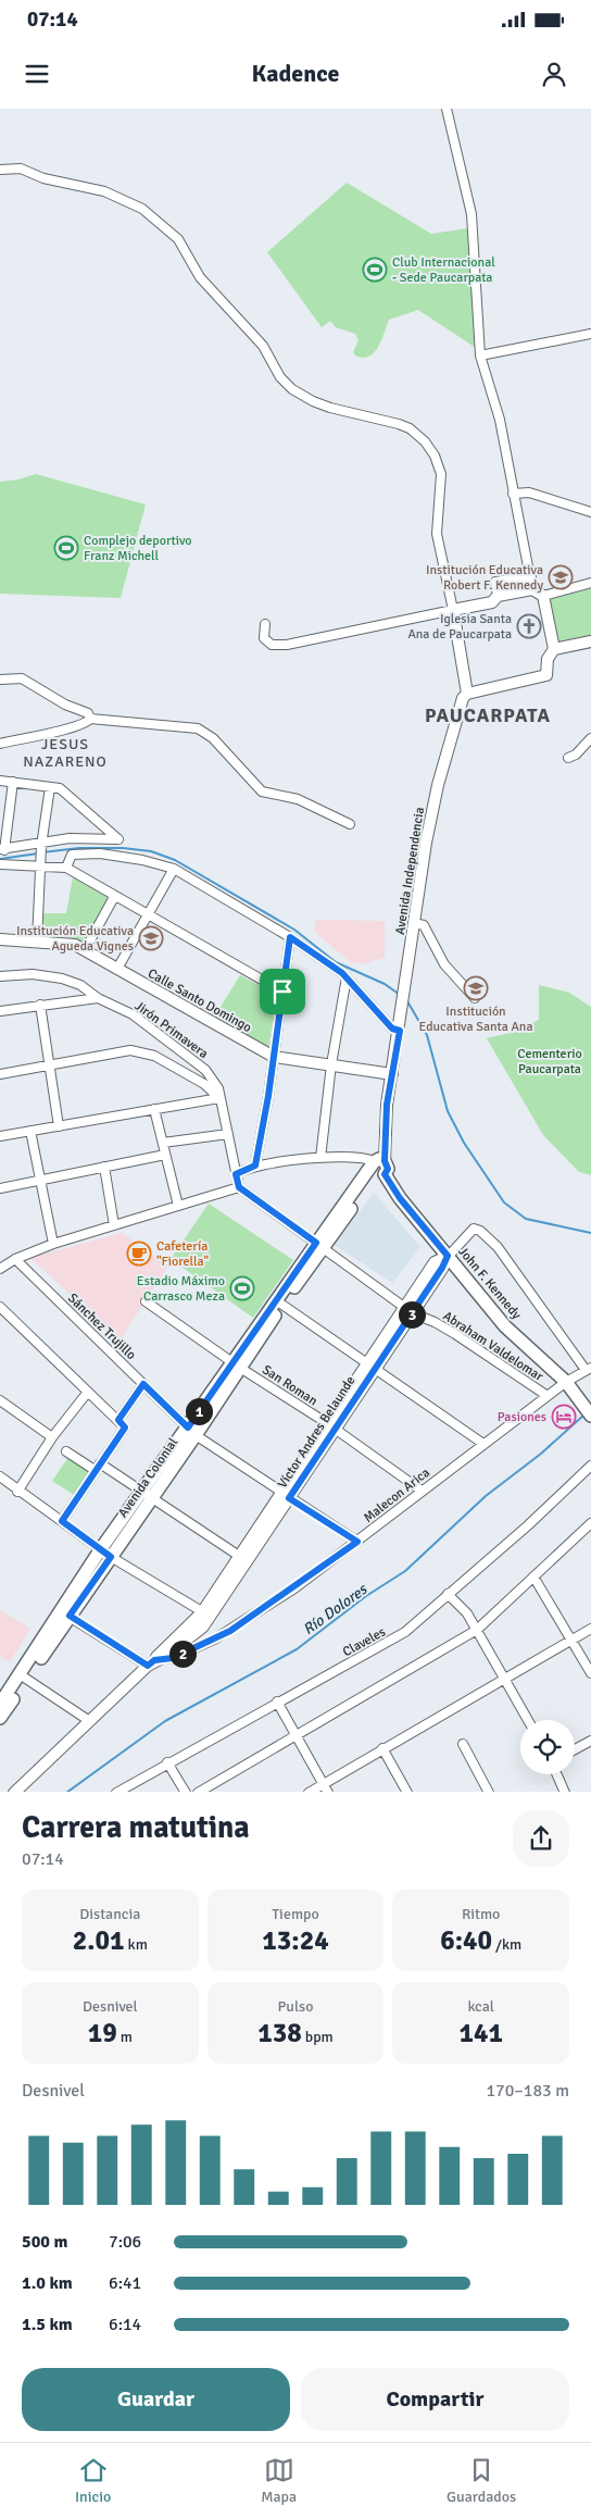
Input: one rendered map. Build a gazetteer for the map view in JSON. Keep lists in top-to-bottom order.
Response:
{
  "streets": {
    "main road": ["John F. Kennedy", "Avenida Colonial"],
    "street": [
      "Avenida Independencia",
      "Calle Santo Domingo",
      "Jirón Primavera",
      "Sánchez Trujillo",
      "Abraham Valdelomar",
      "San Roman",
      "Víctor Andres Belaunde",
      "Malecon Arica",
      "Claveles"
    ]
  },
  "crossings": [
    ["Avenida Independencia", "Calle Santo Domingo"],
    ["Avenida Independencia", "John F. Kennedy"],
    ["Avenida Independencia", "Avenida Colonial"],
    ["Jirón Primavera", "Abraham Valdelomar"],
    ["John F. Kennedy", "Víctor Andres Belaunde"],
    ["John F. Kennedy", "Avenida Colonial"],
    ["John F. Kennedy", "Malecon Arica"],
    ["Sánchez Trujillo", "Víctor Andres Belaunde"],
    ["Sánchez Trujillo", "Avenida Colonial"],
    ["Sánchez Trujillo", "Malecon Arica"],
    ["Abraham Valdelomar", "Víctor Andres Belaunde"],
    ["Abraham Valdelomar", "Avenida Colonial"],
    ["Abraham Valdelomar", "Malecon Arica"],
    ["San Roman", "Víctor Andres Belaunde"],
    ["San Roman", "Avenida Colonial"],
    ["San Roman", "Malecon Arica"],
    ["Víctor Andres Belaunde", "Malecon Arica"]
  ],
  "districts": ["PAUCARPATA", "JESUS NAZARENO"],
  "water": ["Río Dolores"],
  "parks": ["Cementerio Paucarpata"],
  "places": {
    "sports": ["Club Internacional - Sede Paucarpata", "Complejo deportivo Franz Michell", "Estadio Máximo Carrasco Meza"],
    "school or university": ["Institución Educativa Robert F. Kennedy", "Institución Educativa Agueda Vignes", "Institución Educativa Santa Ana"],
    "church": ["Iglesia Santa Ana de Paucarpata"],
    "cafe": ["Cafetería \"Fiorella\""],
    "hotel": ["Pasiones"]
  },
  "page": {
    "status": "07:14",
    "header": "Kadence",
    "pins": ["3", "1", "2"],
    "heading": ["Carrera matutina", "07:14"],
    "stats": [
      ["Distancia", "2.01 km"],
      ["Tiempo", "13:24"],
      ["Ritmo", "6:40 /km"],
      ["Desnivel", "19 m"],
      ["Pulso", "138 bpm"],
      ["kcal", "141"]
    ],
    "chart": ["Desnivel", "170–183 m"],
    "list": [
      {
        "name": "500 m",
        "note": "7:06"
      },
      {
        "name": "1.0 km",
        "note": "6:41"
      },
      {
        "name": "1.5 km",
        "note": "6:14"
      }
    ],
    "buttons": ["Guardar", "Compartir"],
    "tabs": ["Inicio", "Mapa", "Guardados"]
  }
}
